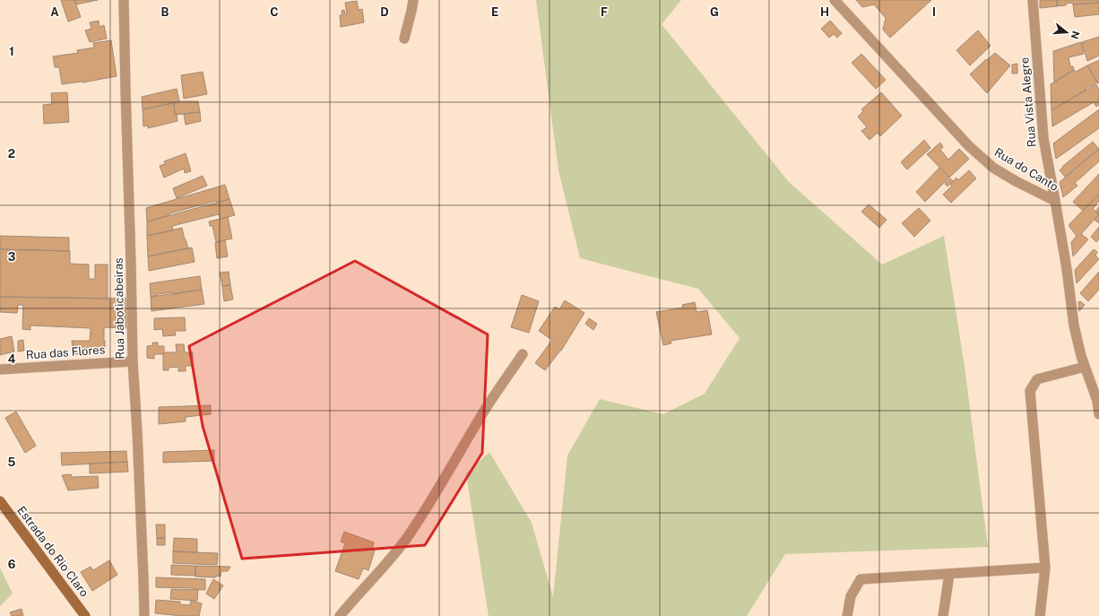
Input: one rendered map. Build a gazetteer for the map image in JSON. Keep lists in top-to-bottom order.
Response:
{
  "streets": {
    "main road": ["Estrada do Rio Claro"],
    "street": [
      "Rua Vista Alegre",
      "Rua do Canto",
      "Rua Jaboticabeiras",
      "Rua das Flores"
    ]
  },
  "crossings": [
    ["Rua Vista Alegre", "Rua do Canto"],
    ["Rua Jaboticabeiras", "Rua das Flores"]
  ],
  "north": "right",
  "grid": {
    "columns": [
      "A",
      "B",
      "C",
      "D",
      "E",
      "F",
      "G",
      "H",
      "I"
    ],
    "rows": [
      "1",
      "2",
      "3",
      "4",
      "5",
      "6"
    ]
  }
}
